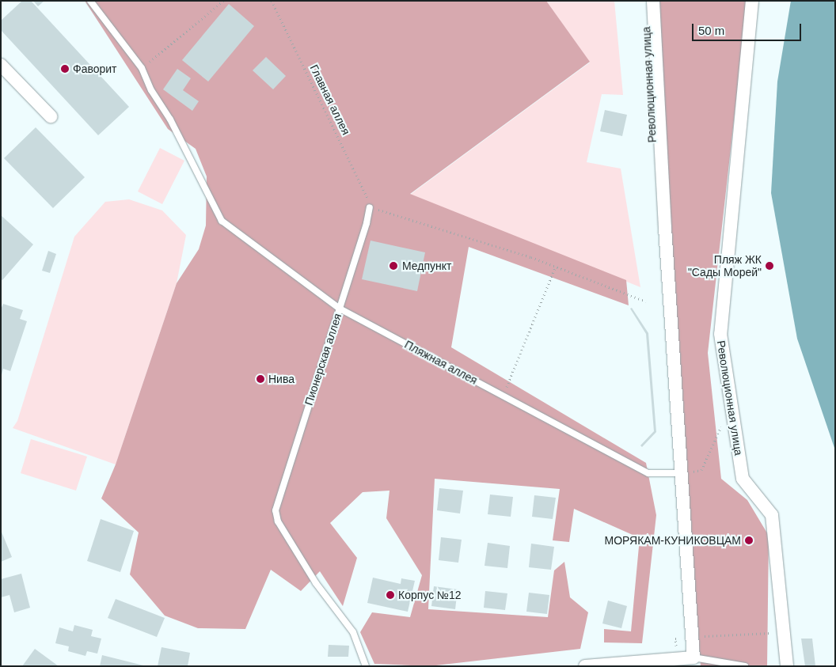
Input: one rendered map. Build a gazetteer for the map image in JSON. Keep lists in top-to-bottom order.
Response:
{
  "streets": {
    "street": ["Революционная улица"],
    "lane": ["Пионерская аллея", "Пляжная аллея"],
    "path": ["Главная аллея"]
  },
  "crossings": [
    ["Революционная улица", "Пляжная аллея"],
    ["Главная аллея", "Пионерская аллея"],
    ["Пионерская аллея", "Пляжная аллея"]
  ],
  "places": [
    "Фаворит",
    "Медпункт",
    "Пляж ЖК \"Сады Морей\"",
    "Нива",
    "МОРЯКАМ-КУНИКОВЦАМ",
    "Корпус №12"
  ],
  "scale_bar": "50 m"
}
